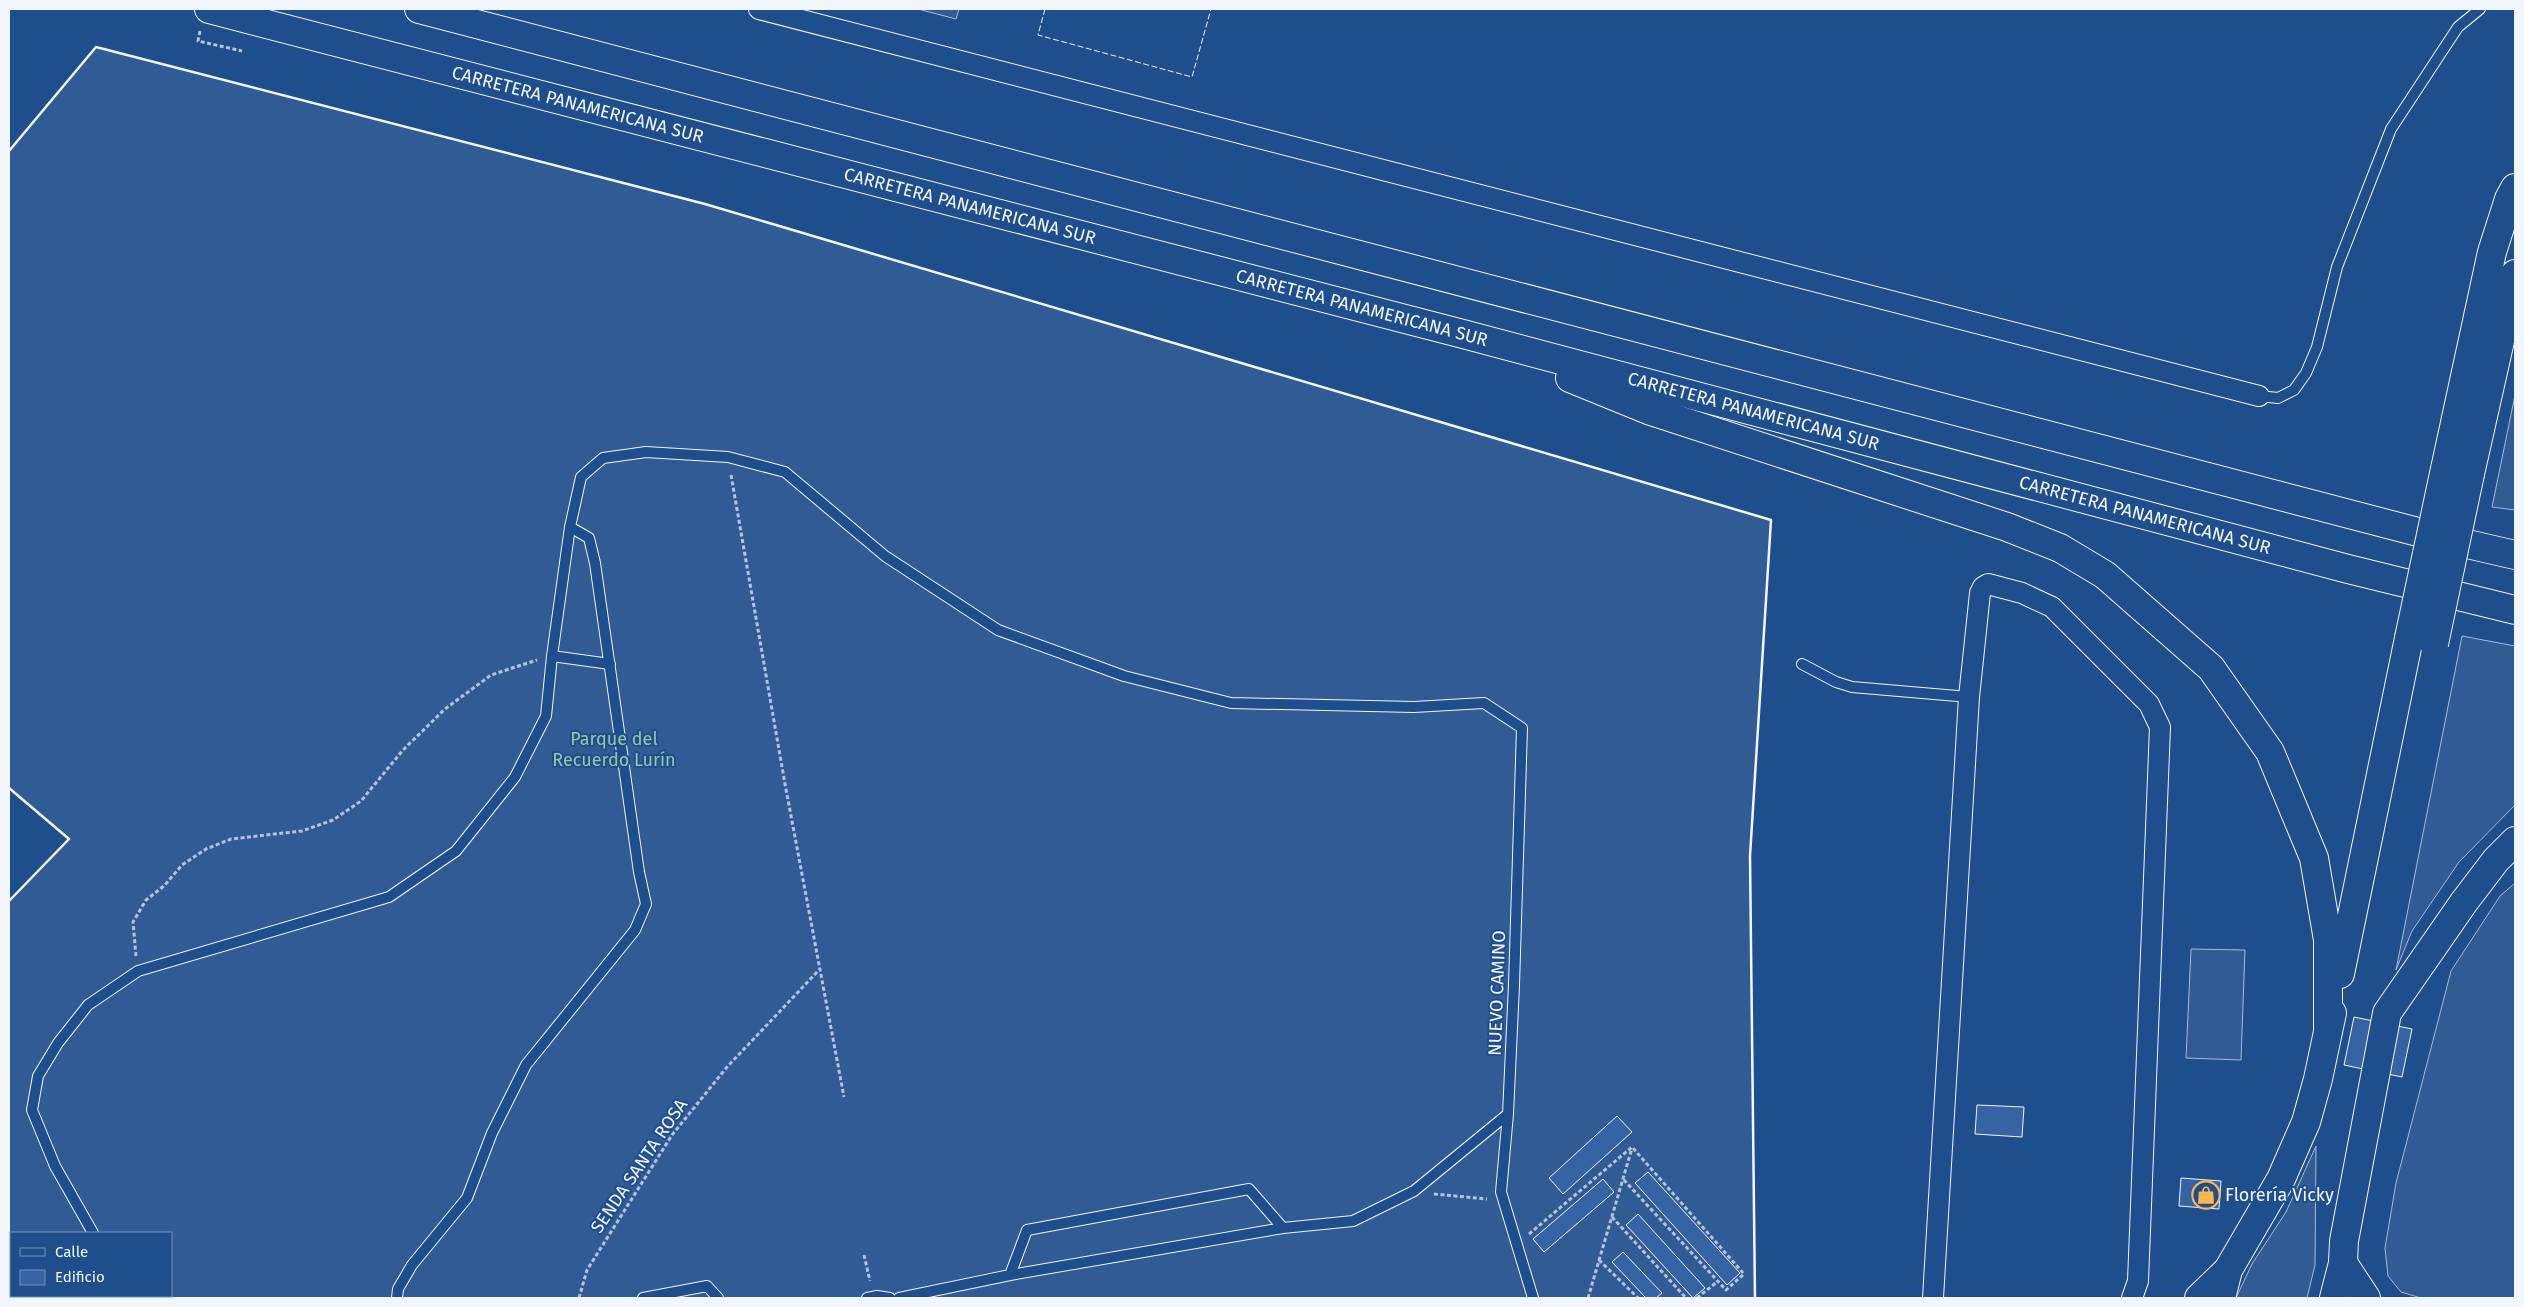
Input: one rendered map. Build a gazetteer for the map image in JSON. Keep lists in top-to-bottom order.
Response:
{
  "streets": {
    "highway": ["CARRETERA PANAMERICANA SUR"],
    "lane": ["NUEVO CAMINO"],
    "path": ["SENDA SANTA ROSA"]
  },
  "parks": ["Parque del Recuerdo Lurín"],
  "places": {
    "shop": ["Florería Vicky"]
  },
  "legend": ["Calle", "Edificio"]
}
